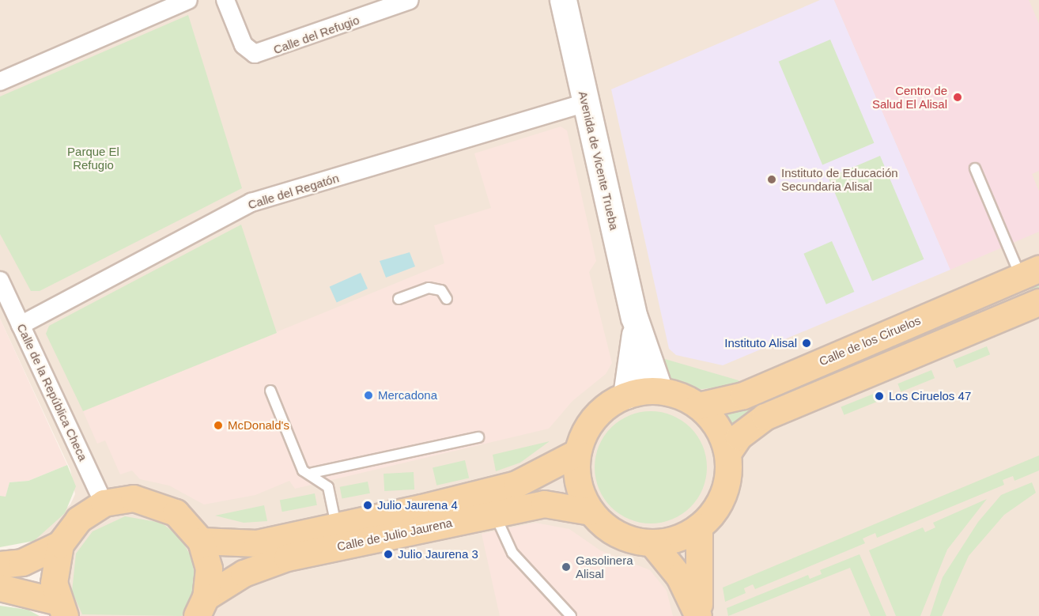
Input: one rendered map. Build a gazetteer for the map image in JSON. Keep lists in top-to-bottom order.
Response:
{
  "streets": {
    "main road": ["Avenida de Vicente Trueba", "Calle de los Ciruelos", "Calle de Julio Jaurena"],
    "street": ["Calle del Refugio", "Calle del Regatón", "Calle de la República Checa"]
  },
  "crossings": [
    ["Avenida de Vicente Trueba", "Calle del Regatón"],
    ["Avenida de Vicente Trueba", "Calle de los Ciruelos"],
    ["Avenida de Vicente Trueba", "Calle de Julio Jaurena"],
    ["Calle del Regatón", "Calle de la República Checa"],
    ["Calle de los Ciruelos", "Calle de Julio Jaurena"]
  ],
  "parks": ["Parque El Refugio"],
  "places": [
    "Centro de Salud El Alisal",
    "Instituto de Educación Secundaria Alisal",
    "Instituto Alisal",
    "Mercadona",
    "Los Ciruelos 47",
    "McDonald's",
    "Julio Jaurena 4",
    "Julio Jaurena 3",
    "Gasolinera Alisal"
  ]
}
